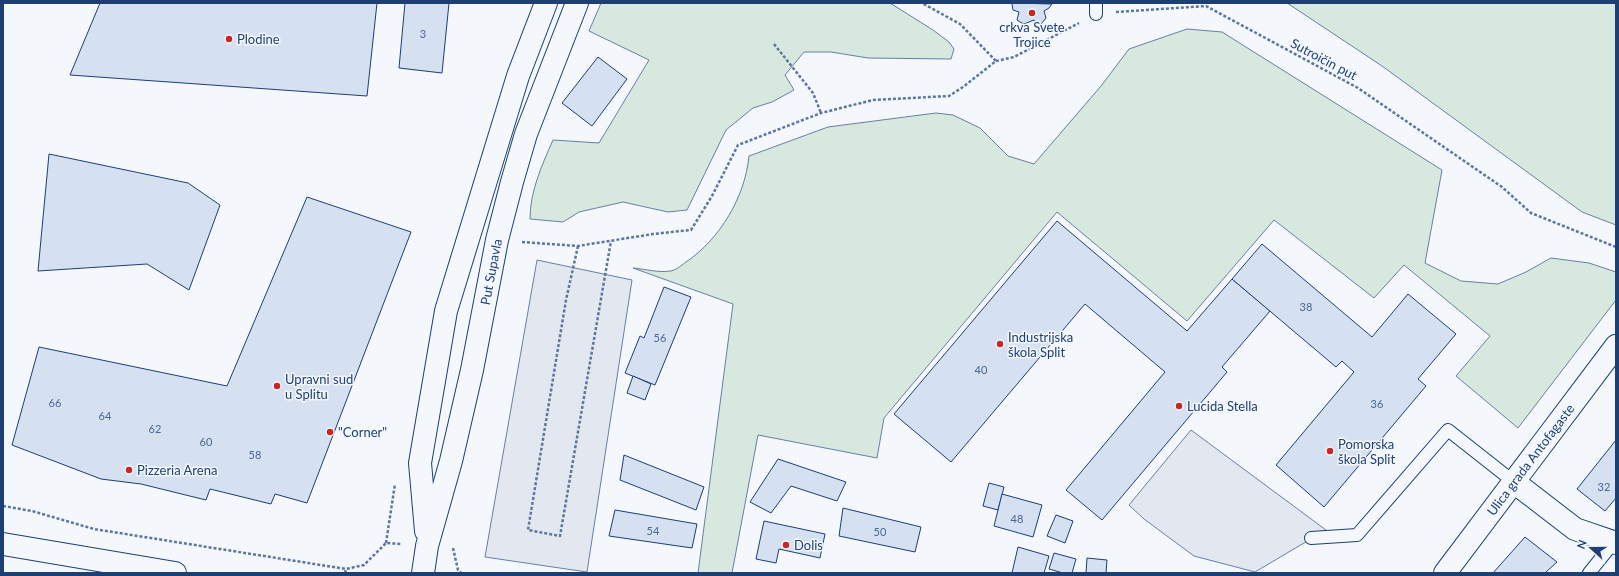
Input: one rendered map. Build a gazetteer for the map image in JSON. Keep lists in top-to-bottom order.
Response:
{
  "streets": {
    "street": ["Put Supavla", "Ulica grada Antofagaste"],
    "path": ["Sutroičin put"]
  },
  "places": [
    "crkva Svete Trojice",
    "Plodine",
    "Industrijska škola Split",
    "Upravni sud u Splitu",
    "Lucida Stella",
    "\"Corner\"",
    "Pomorska škola Split",
    "Pizzeria Arena",
    "Dolis"
  ],
  "house_numbers": [
    "3",
    "38",
    "56",
    "40",
    "66",
    "36",
    "64",
    "62",
    "60",
    "58",
    "32",
    "48",
    "54",
    "50"
  ],
  "north": "left"
}
